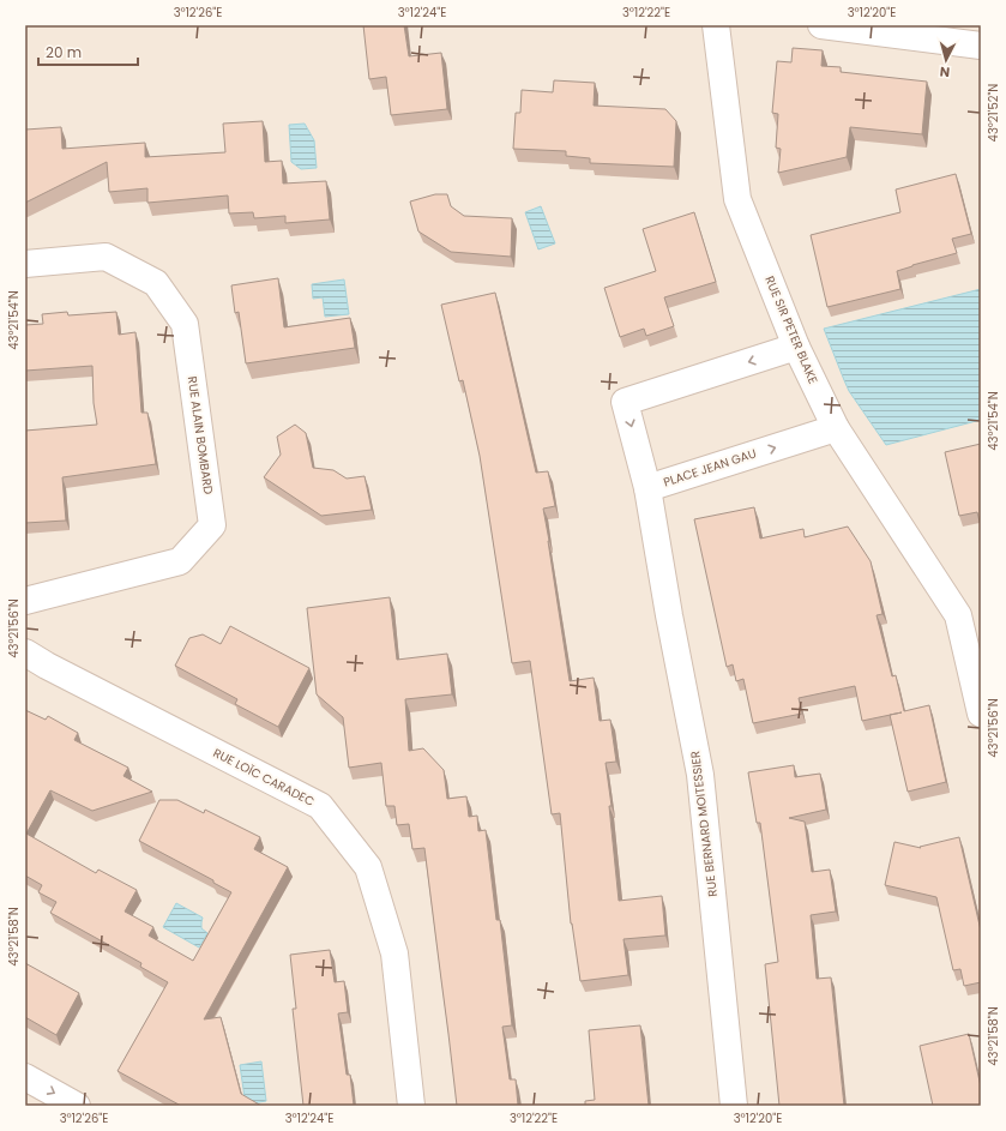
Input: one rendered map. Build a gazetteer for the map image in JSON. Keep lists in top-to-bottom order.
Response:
{
  "streets": {
    "street": [
      "RUE SIR PETER BLAKE",
      "RUE ALAIN BOMBARD",
      "PLACE JEAN GAU",
      "RUE LOÏC CARADEC",
      "RUE BERNARD MOITESSIER"
    ]
  },
  "crossings": [
    ["RUE SIR PETER BLAKE", "PLACE JEAN GAU"],
    ["PLACE JEAN GAU", "RUE BERNARD MOITESSIER"]
  ],
  "scale_bar": "20 m",
  "north": "bottom",
  "coordinates": [
    "3°12'26\"E",
    "3°12'24\"E",
    "3°12'22\"E",
    "3°12'20\"E",
    "43°21'52\"N",
    "43°21'54\"N",
    "43°21'56\"N",
    "43°21'58\"N"
  ]
}
